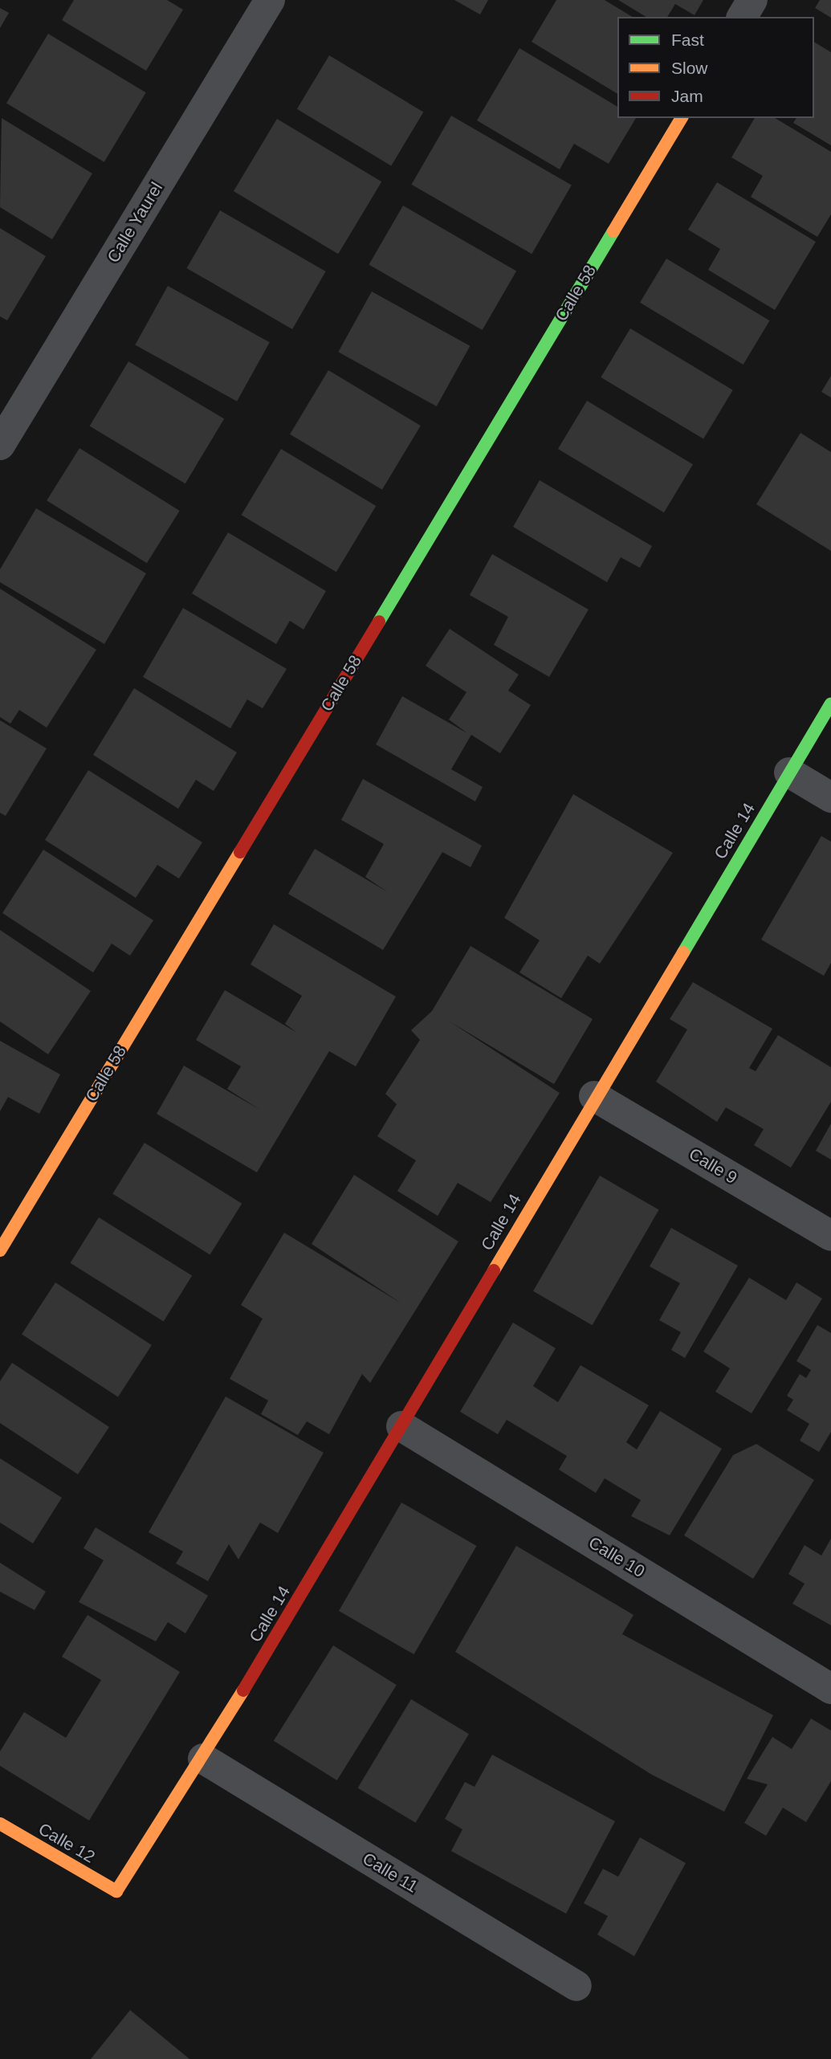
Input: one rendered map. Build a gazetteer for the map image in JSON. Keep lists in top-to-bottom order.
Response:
{
  "streets": {
    "street": [
      "Calle Yaurel",
      "Calle 58",
      "Calle 14",
      "Calle 9",
      "Calle 10",
      "Calle 12",
      "Calle 11"
    ]
  },
  "crossings": [
    ["Calle 14", "Calle 9"],
    ["Calle 14", "Calle 10"],
    ["Calle 14", "Calle 12"],
    ["Calle 14", "Calle 11"]
  ],
  "legend": ["Fast", "Slow", "Jam"]
}
